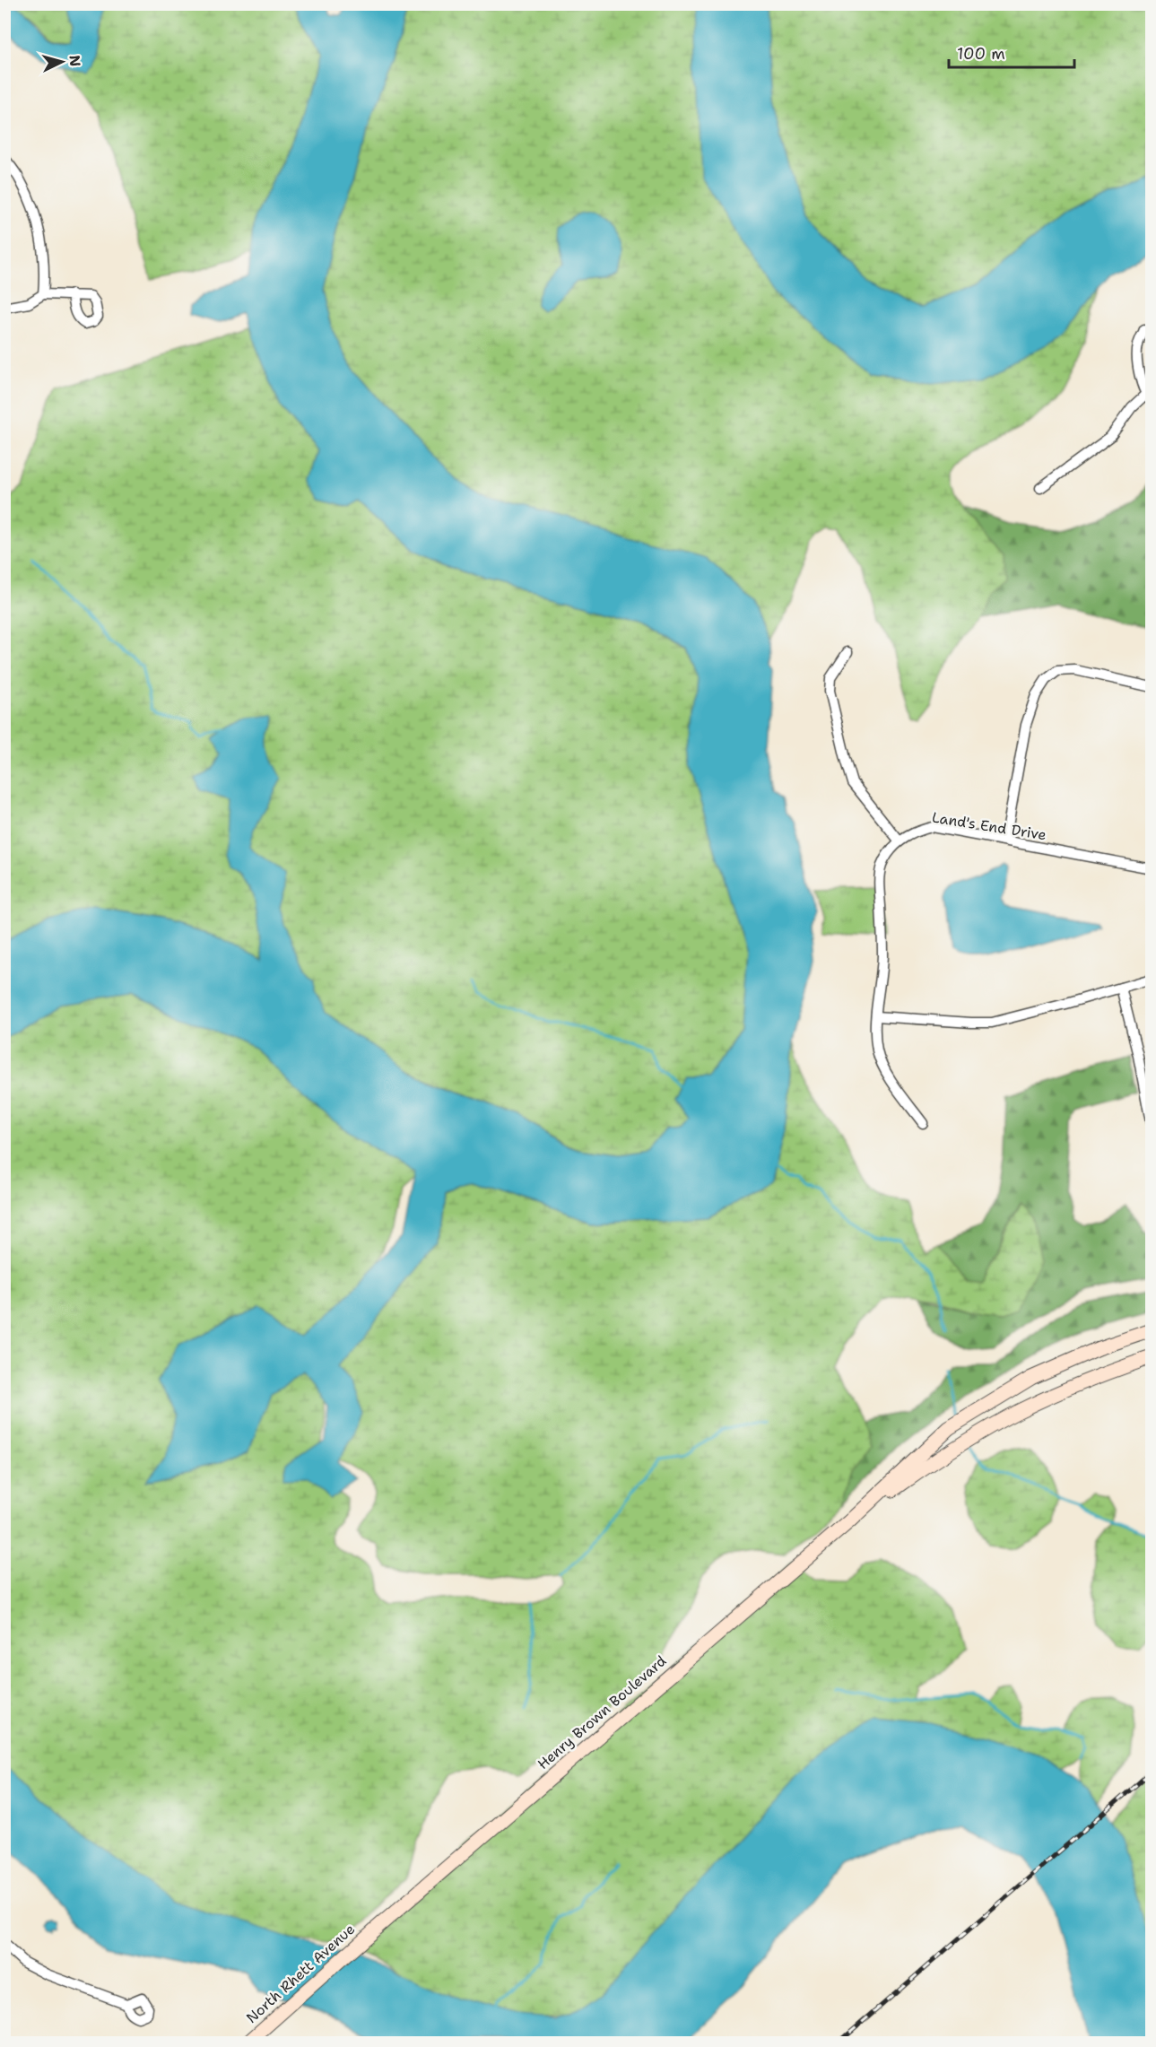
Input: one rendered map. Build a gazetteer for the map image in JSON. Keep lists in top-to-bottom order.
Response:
{
  "streets": {
    "main road": ["Henry Brown Boulevard", "North Rhett Avenue"],
    "street": ["Land's End Drive"]
  },
  "crossings": [
    ["Henry Brown Boulevard", "North Rhett Avenue"]
  ],
  "scale_bar": "100 m",
  "north": "right"
}
